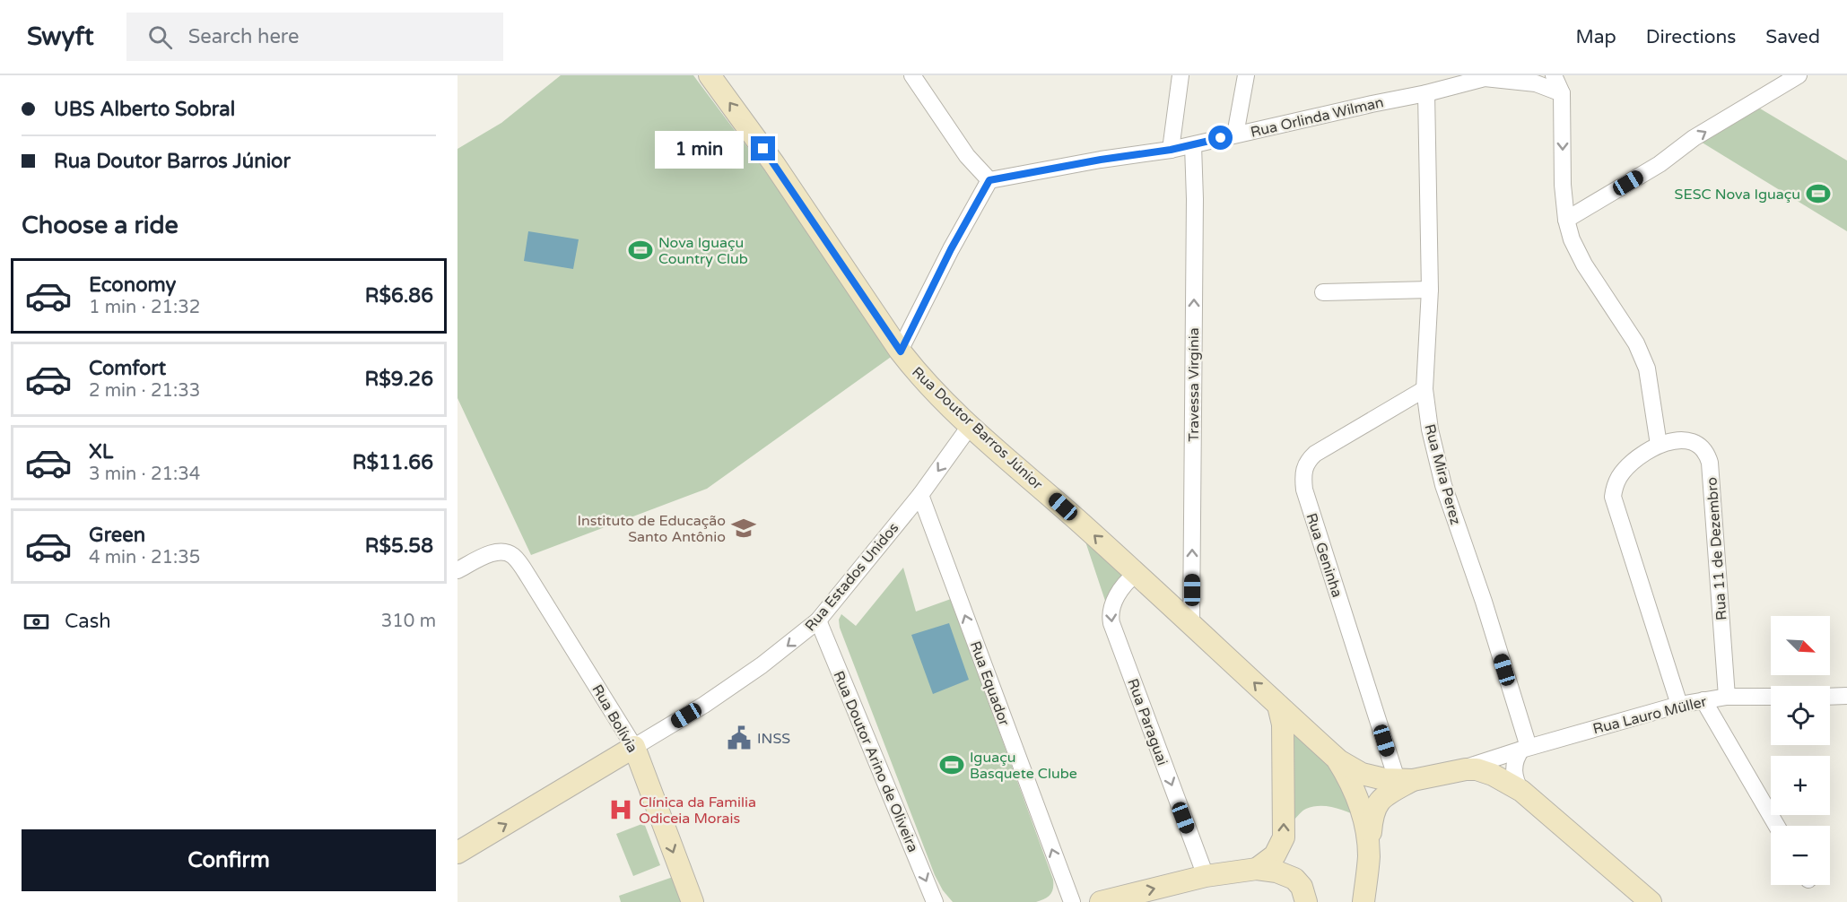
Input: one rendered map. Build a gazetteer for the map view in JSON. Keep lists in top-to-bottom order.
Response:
{
  "streets": {
    "main road": [
      "Rua Doutor Barros Júnior",
      "Rua Estados Unidos",
      "Rua Lauro Müller",
      "Rua Bolívia"
    ],
    "street": [
      "Rua Orlinda Wilman",
      "Travessa Virgínia",
      "Rua Mira Perez",
      "Rua 11 de Dezembro",
      "Rua Geninha",
      "Rua Equador",
      "Rua Paraguai",
      "Rua Doutor Arino de Oliveira"
    ]
  },
  "crossings": [
    ["Rua Orlinda Wilman", "Travessa Virgínia"],
    ["Rua Orlinda Wilman", "Rua Mira Perez"],
    ["Travessa Virgínia", "Rua Doutor Barros Júnior"],
    ["Rua Doutor Barros Júnior", "Rua Estados Unidos"],
    ["Rua Doutor Barros Júnior", "Rua Lauro Müller"],
    ["Rua Doutor Barros Júnior", "Rua Paraguai"],
    ["Rua Mira Perez", "Rua Geninha"],
    ["Rua Mira Perez", "Rua Lauro Müller"],
    ["Rua 11 de Dezembro", "Rua Lauro Müller"],
    ["Rua Geninha", "Rua Lauro Müller"],
    ["Rua Estados Unidos", "Rua Equador"],
    ["Rua Estados Unidos", "Rua Bolívia"],
    ["Rua Estados Unidos", "Rua Doutor Arino de Oliveira"]
  ],
  "one_way": [
    "Travessa Virgínia",
    "Rua Doutor Barros Júnior",
    "Rua Equador",
    "Rua Bolívia",
    "Rua Paraguai",
    "Rua Doutor Arino de Oliveira"
  ],
  "places": {
    "sports": ["SESC Nova Iguaçu", "Nova Iguaçu Country Club", "Iguaçu Basquete Clube"],
    "school or university": ["Instituto de Educação Santo Antônio"],
    "public building": ["INSS"],
    "hospital": ["Clínica da Familia Odiceia Morais"]
  },
  "north": "bottom right",
  "page": {
    "header": "Swyft",
    "search": "Search here",
    "nav": ["Map", "Directions", "Saved"],
    "banner": ["UBS Alberto Sobral", "Rua Doutor Barros Júnior"],
    "bubble": "1 min",
    "heading": "Choose a ride",
    "list": [
      {
        "name": "Economy",
        "note": "1 min · 21:32",
        "value": "R$6.86"
      },
      {
        "name": "Comfort",
        "note": "2 min · 21:33",
        "value": "R$9.26"
      },
      {
        "name": "XL",
        "note": "3 min · 21:34",
        "value": "R$11.66"
      },
      {
        "name": "Green",
        "note": "4 min · 21:35",
        "value": "R$5.58"
      }
    ],
    "pay": ["Cash", "310 m"],
    "map_buttons": ["+", "−"],
    "buttons": "Confirm"
  }
}
